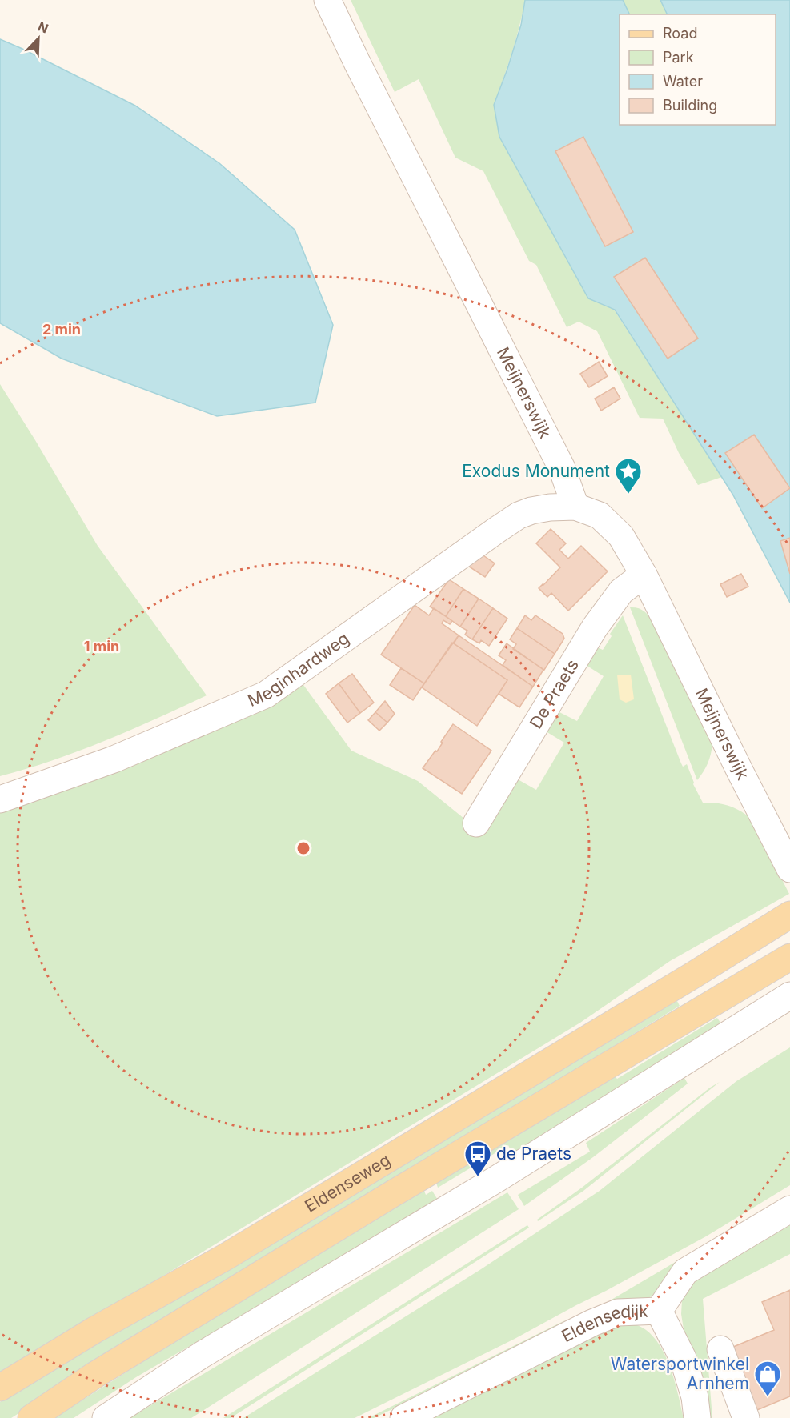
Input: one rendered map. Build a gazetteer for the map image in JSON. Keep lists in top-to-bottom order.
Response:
{
  "streets": {
    "main road": ["Eldenseweg"],
    "street": [
      "Meijnerswijk",
      "Meginhardweg",
      "De Praets",
      "Eldensedijk"
    ]
  },
  "crossings": [
    ["Meijnerswijk", "Meginhardweg"],
    ["Meijnerswijk", "De Praets"]
  ],
  "places": {
    "place": ["Exodus Monument"],
    "bus stop": ["de Praets"],
    "shop": ["Watersportwinkel Arnhem"]
  },
  "legend": [
    "Road",
    "Park",
    "Water",
    "Building"
  ],
  "north": "top right",
  "rings": ["2 min", "1 min"]
}
